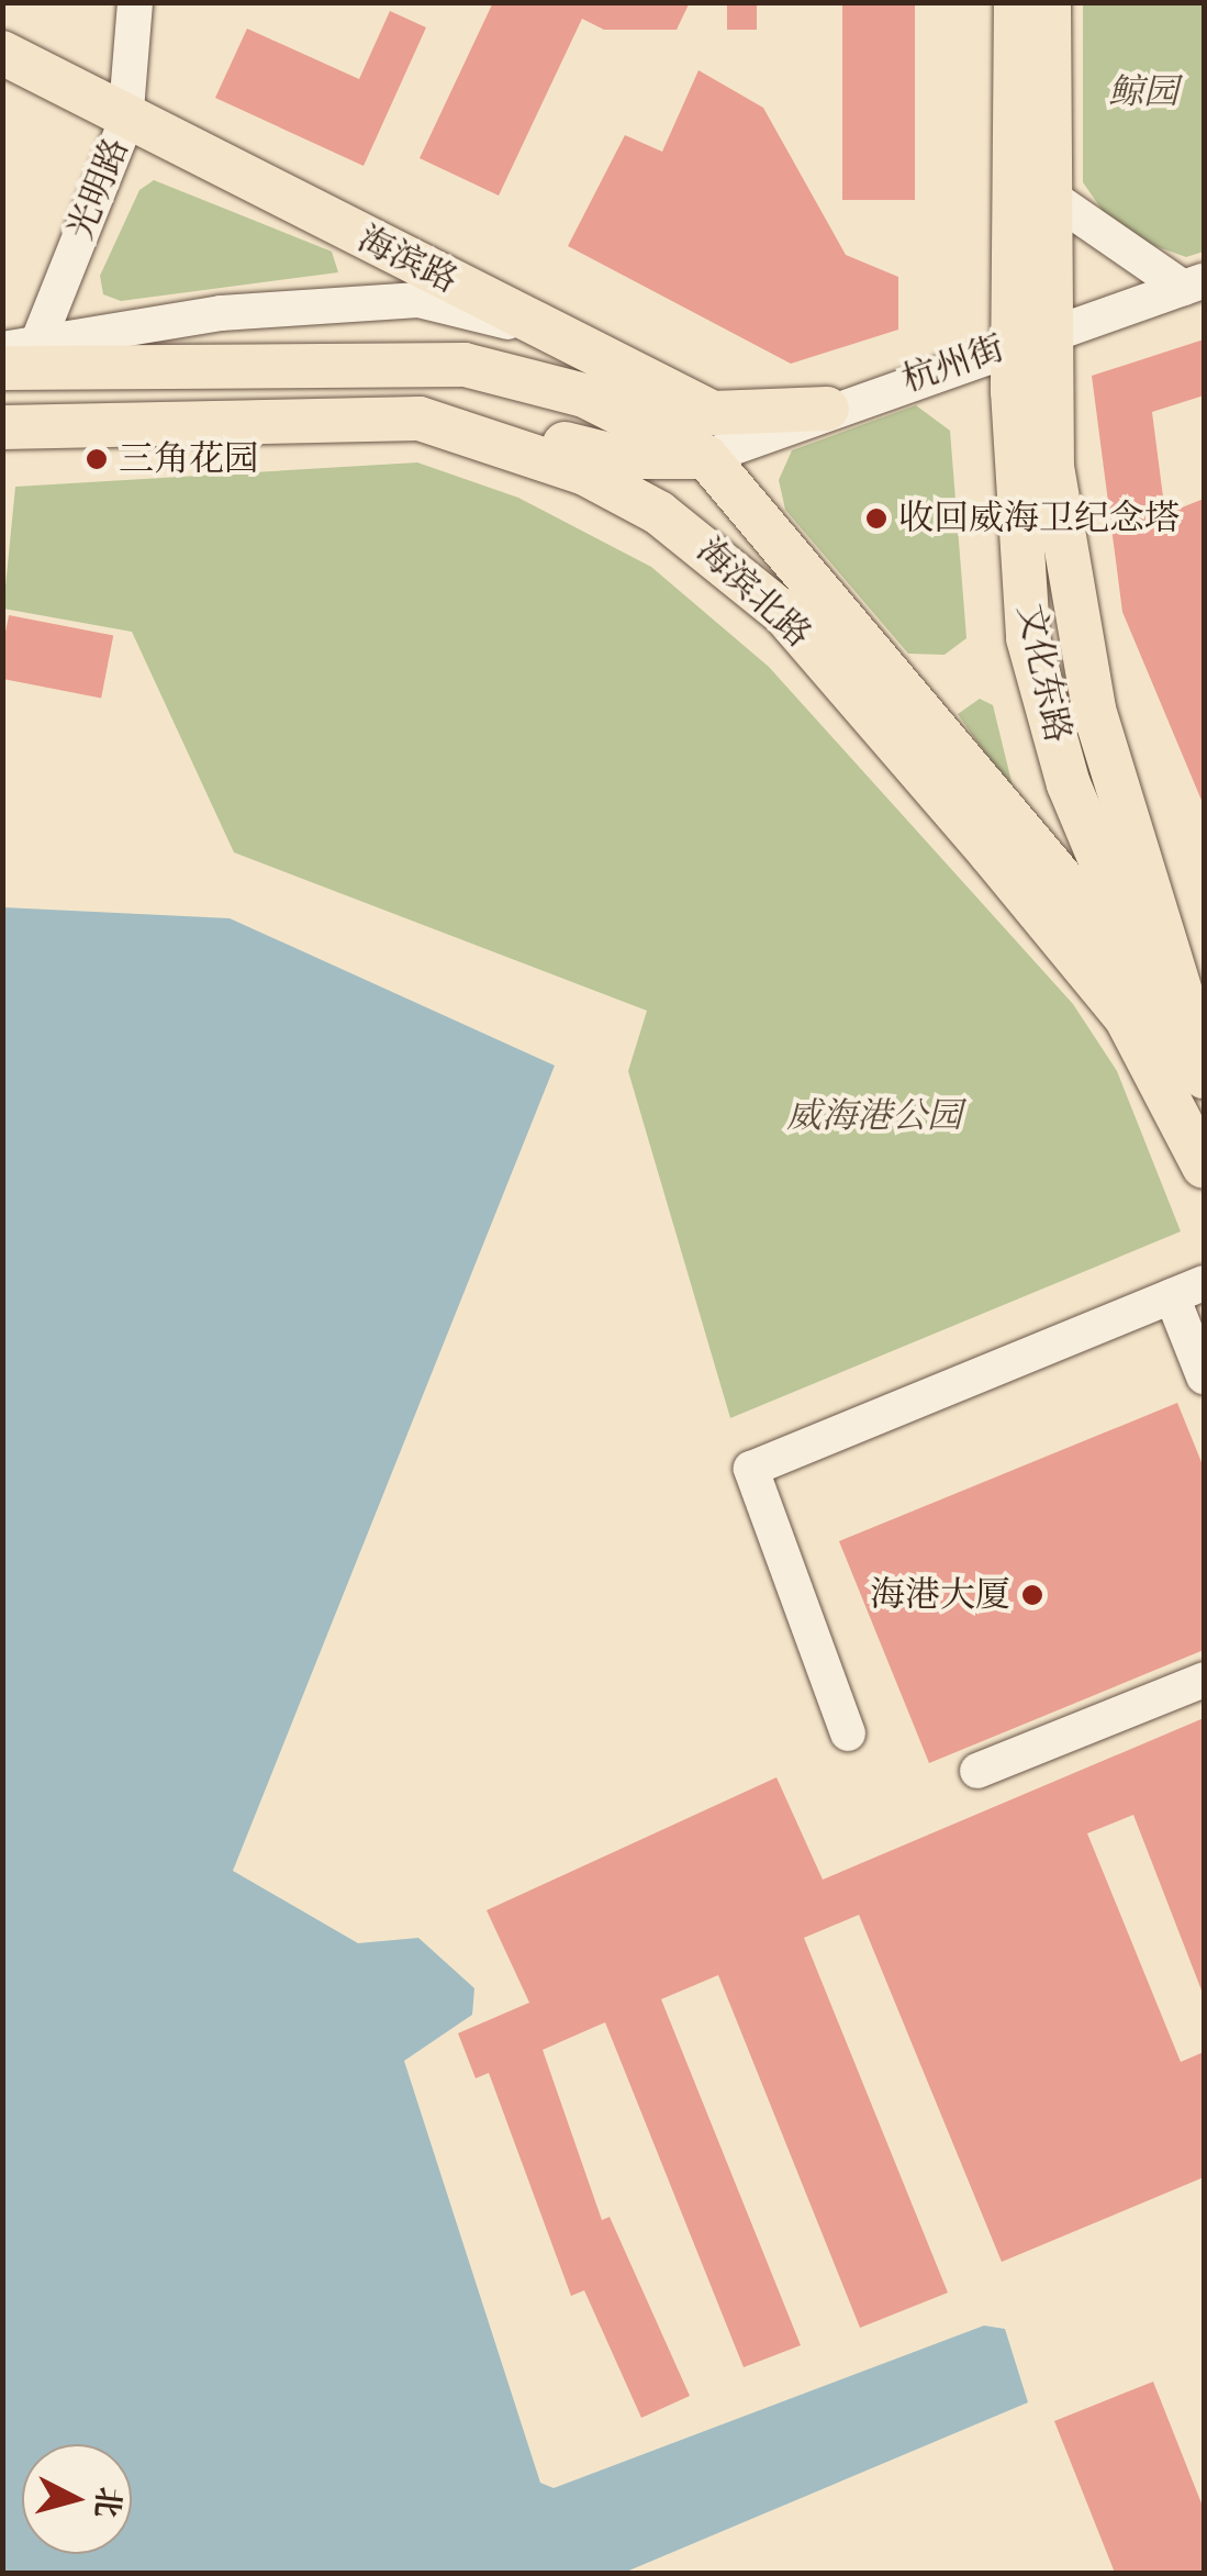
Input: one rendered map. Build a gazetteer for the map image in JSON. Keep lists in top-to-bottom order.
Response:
{
  "streets": {
    "main road": ["海滨路", "海滨北路", "文化东路"],
    "street": ["光明路", "杭州街"]
  },
  "crossings": [
    ["光明路", "海滨路"],
    ["光明路", "海滨北路"],
    ["海滨路", "杭州街"],
    ["杭州街", "海滨北路"],
    ["杭州街", "文化东路"],
    ["海滨北路", "文化东路"]
  ],
  "parks": ["鲸园", "威海港公园"],
  "places": ["三角花园", "收回威海卫纪念塔", "海港大厦"],
  "north": "right"
}
